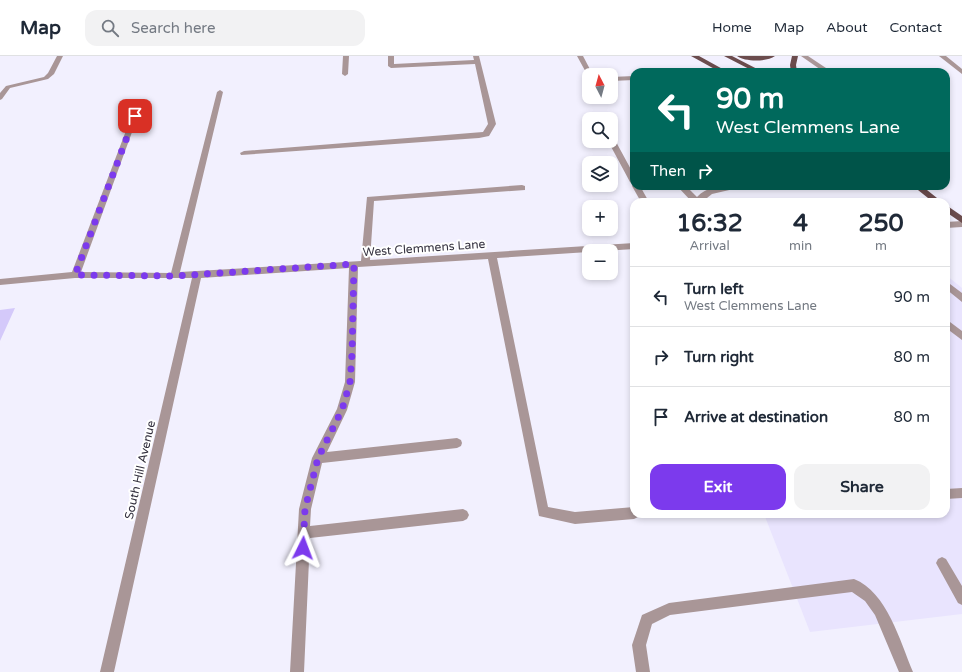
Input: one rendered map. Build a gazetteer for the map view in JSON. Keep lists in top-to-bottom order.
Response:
{
  "streets": {
    "street": ["West Clemmens Lane", "South Hill Avenue"]
  },
  "crossings": [
    ["West Clemmens Lane", "South Hill Avenue"]
  ],
  "north": "top",
  "page": {
    "header": "Map",
    "search": "Search here",
    "nav": [
      "Home",
      "Map",
      "About",
      "Contact"
    ],
    "map_buttons": ["+", "−"],
    "turn": ["90 m", "West Clemmens Lane"],
    "then": "Then",
    "eta": [
      "16:32",
      "Arrival",
      "4",
      "min",
      "250",
      "m"
    ],
    "list": [
      {
        "name": "Turn left",
        "note": "West Clemmens Lane",
        "value": "90 m"
      },
      {
        "name": "Turn right",
        "value": "80 m"
      },
      {
        "name": "Arrive at destination",
        "value": "80 m"
      }
    ],
    "buttons": ["Exit", "Share"]
  }
}
